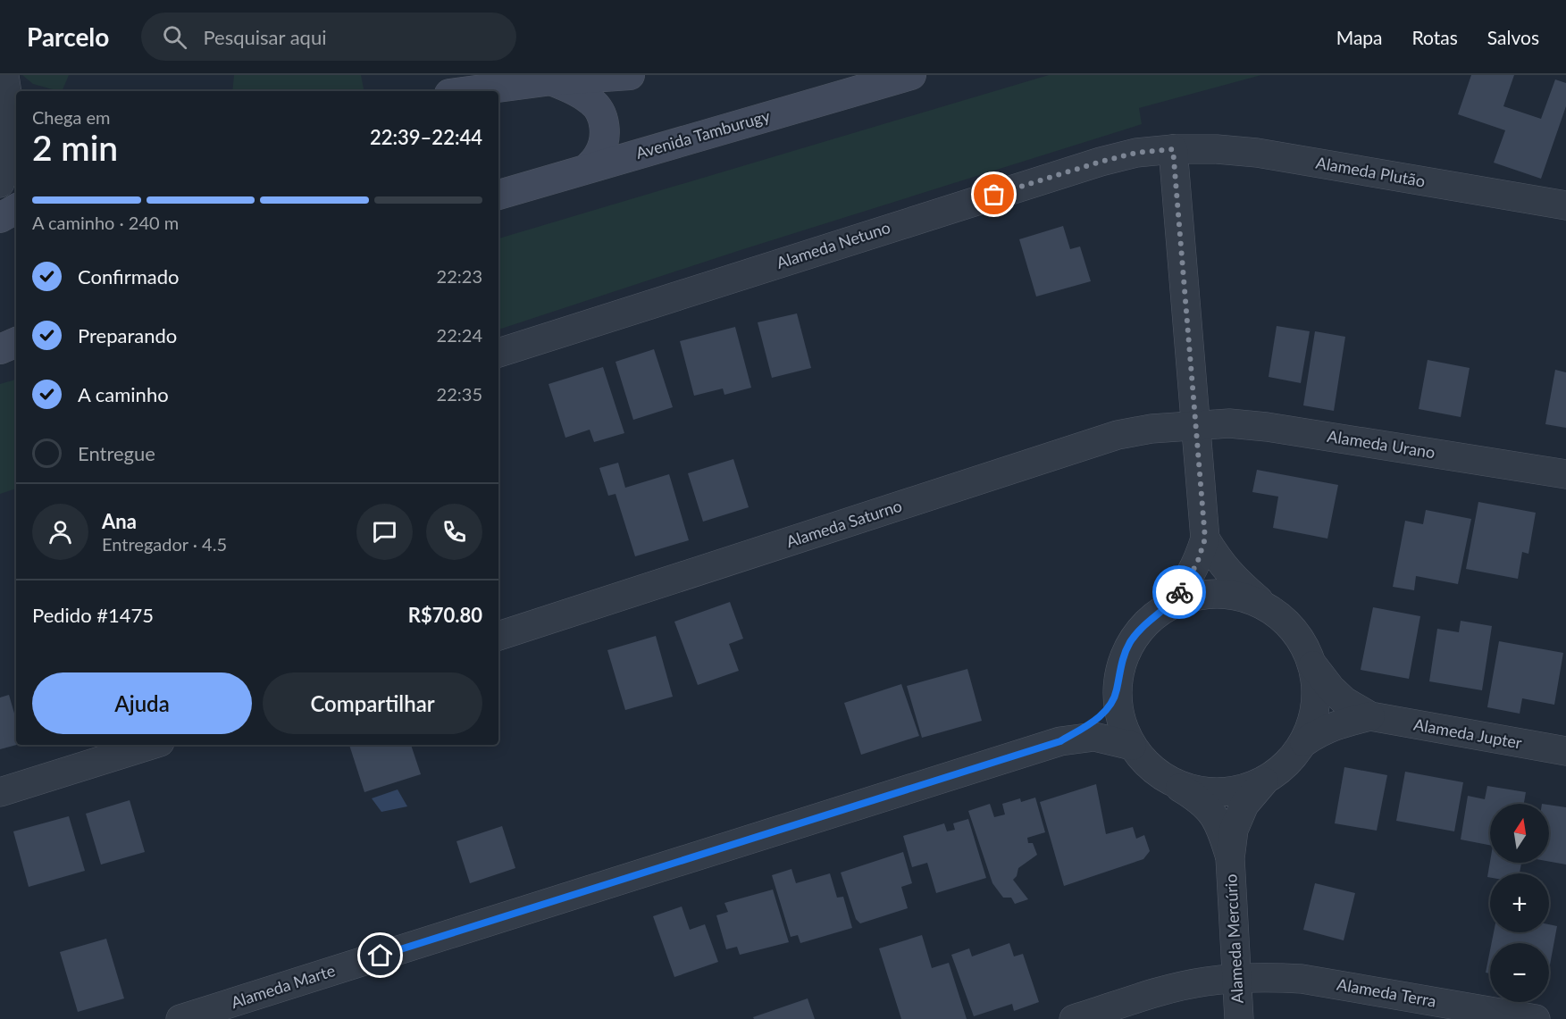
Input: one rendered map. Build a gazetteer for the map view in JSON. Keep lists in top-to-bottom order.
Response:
{
  "streets": {
    "main road": ["Avenida Tamburugy"],
    "street": [
      "Alameda Plutão",
      "Alameda Netuno",
      "Alameda Urano",
      "Alameda Saturno",
      "Alameda Jupter",
      "Alameda Mercúrio",
      "Alameda Marte",
      "Alameda Terra"
    ]
  },
  "crossings": [
    ["Alameda Plutão", "Alameda Netuno"],
    ["Alameda Urano", "Alameda Saturno"],
    ["Alameda Mercúrio", "Alameda Terra"]
  ],
  "north": "top",
  "page": {
    "header": "Parcelo",
    "search": "Pesquisar aqui",
    "nav": ["Mapa", "Rotas", "Salvos"],
    "heading": ["2 min", "Chega em", "22:39–22:44"],
    "panel": [
      "Ana",
      "Entregador · 4.5",
      "Pedido #1475",
      "R$70.80"
    ],
    "bar": "A caminho · 240 m",
    "list": [
      ["Confirmado", "22:23"],
      ["Preparando", "22:24"],
      ["A caminho", "22:35"],
      "Entregue"
    ],
    "buttons": ["Ajuda", "Compartilhar"],
    "map_buttons": ["+", "−"]
  }
}
